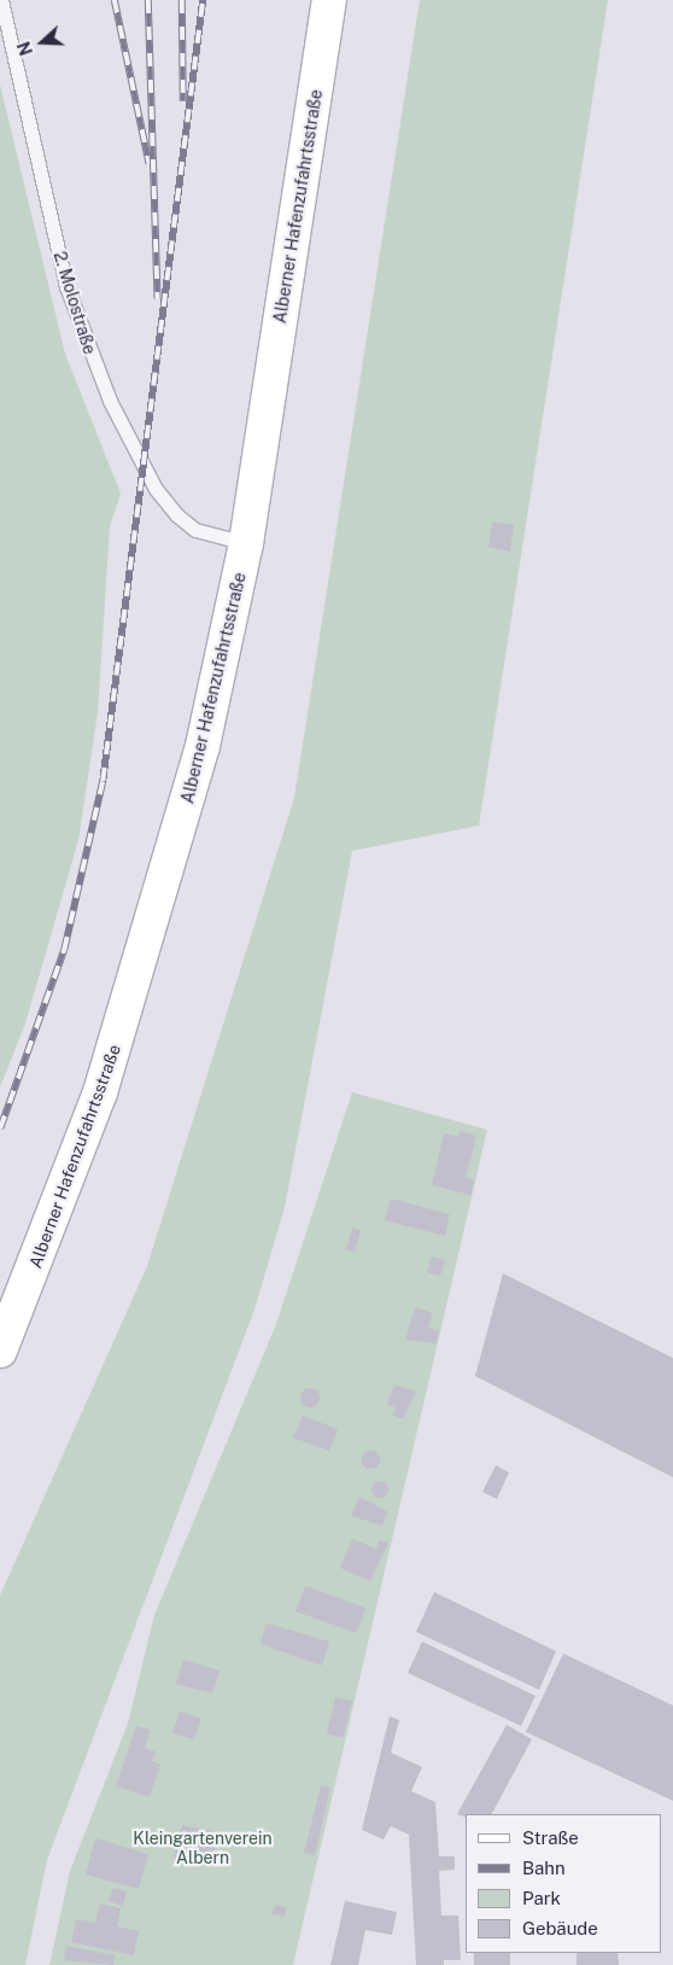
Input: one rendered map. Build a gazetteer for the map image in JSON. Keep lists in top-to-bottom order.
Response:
{
  "streets": {
    "main road": ["Alberner Hafenzufahrtsstraße"],
    "lane": ["2. Molostraße"]
  },
  "crossings": [
    ["Alberner Hafenzufahrtsstraße", "2. Molostraße"]
  ],
  "parks": ["Kleingartenverein Albern"],
  "legend": [
    "Straße",
    "Bahn",
    "Park",
    "Gebäude"
  ],
  "north": "left"
}
